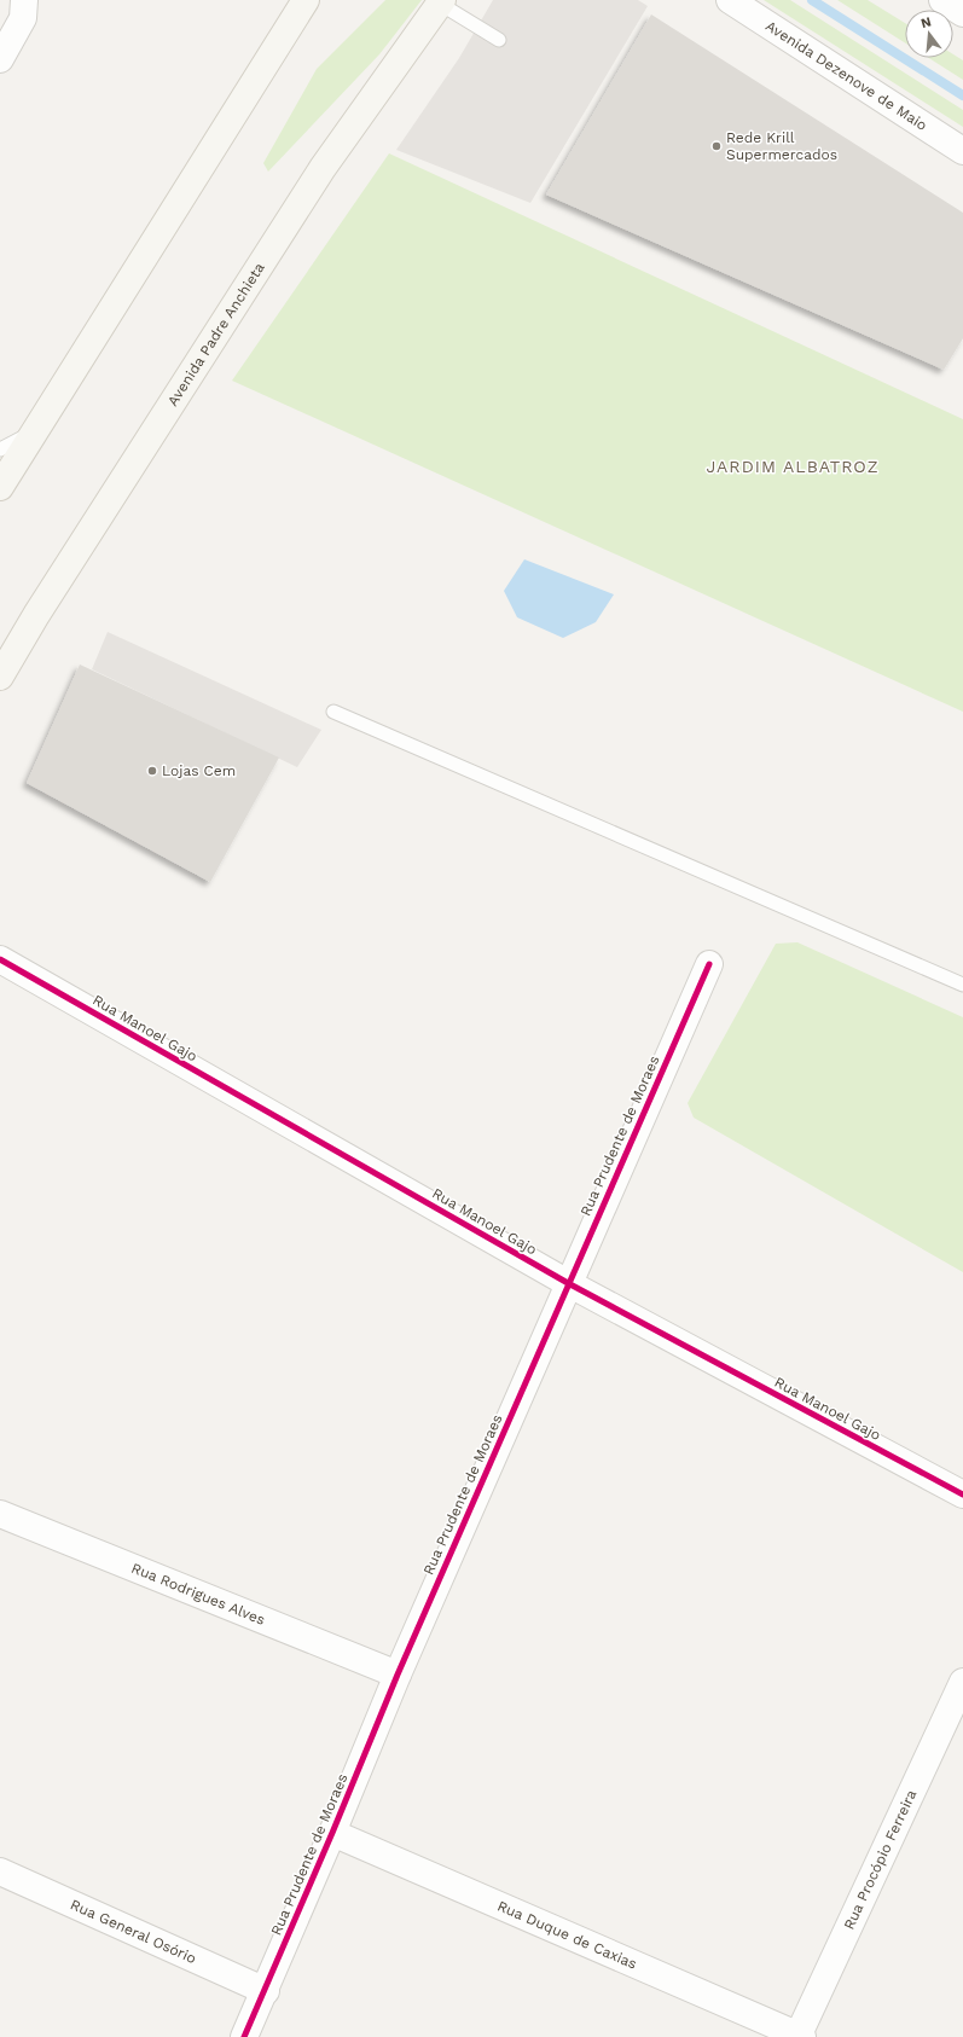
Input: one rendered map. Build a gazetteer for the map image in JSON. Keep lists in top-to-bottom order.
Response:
{
  "streets": {
    "main road": ["Avenida Padre Anchieta"],
    "street": [
      "Avenida Dezenove de Maio",
      "Rua Manoel Gajo",
      "Rua Prudente de Moraes",
      "Rua Rodrigues Alves",
      "Rua Procópio Ferreira",
      "Rua General Osório",
      "Rua Duque de Caxias"
    ]
  },
  "crossings": [
    ["Rua Manoel Gajo", "Rua Prudente de Moraes"],
    ["Rua Prudente de Moraes", "Rua Rodrigues Alves"],
    ["Rua Prudente de Moraes", "Rua General Osório"],
    ["Rua Prudente de Moraes", "Rua Duque de Caxias"],
    ["Rua Procópio Ferreira", "Rua Duque de Caxias"]
  ],
  "districts": ["JARDIM ALBATROZ"],
  "places": ["Rede Krill Supermercados", "Lojas Cem"],
  "north": "top"
}
